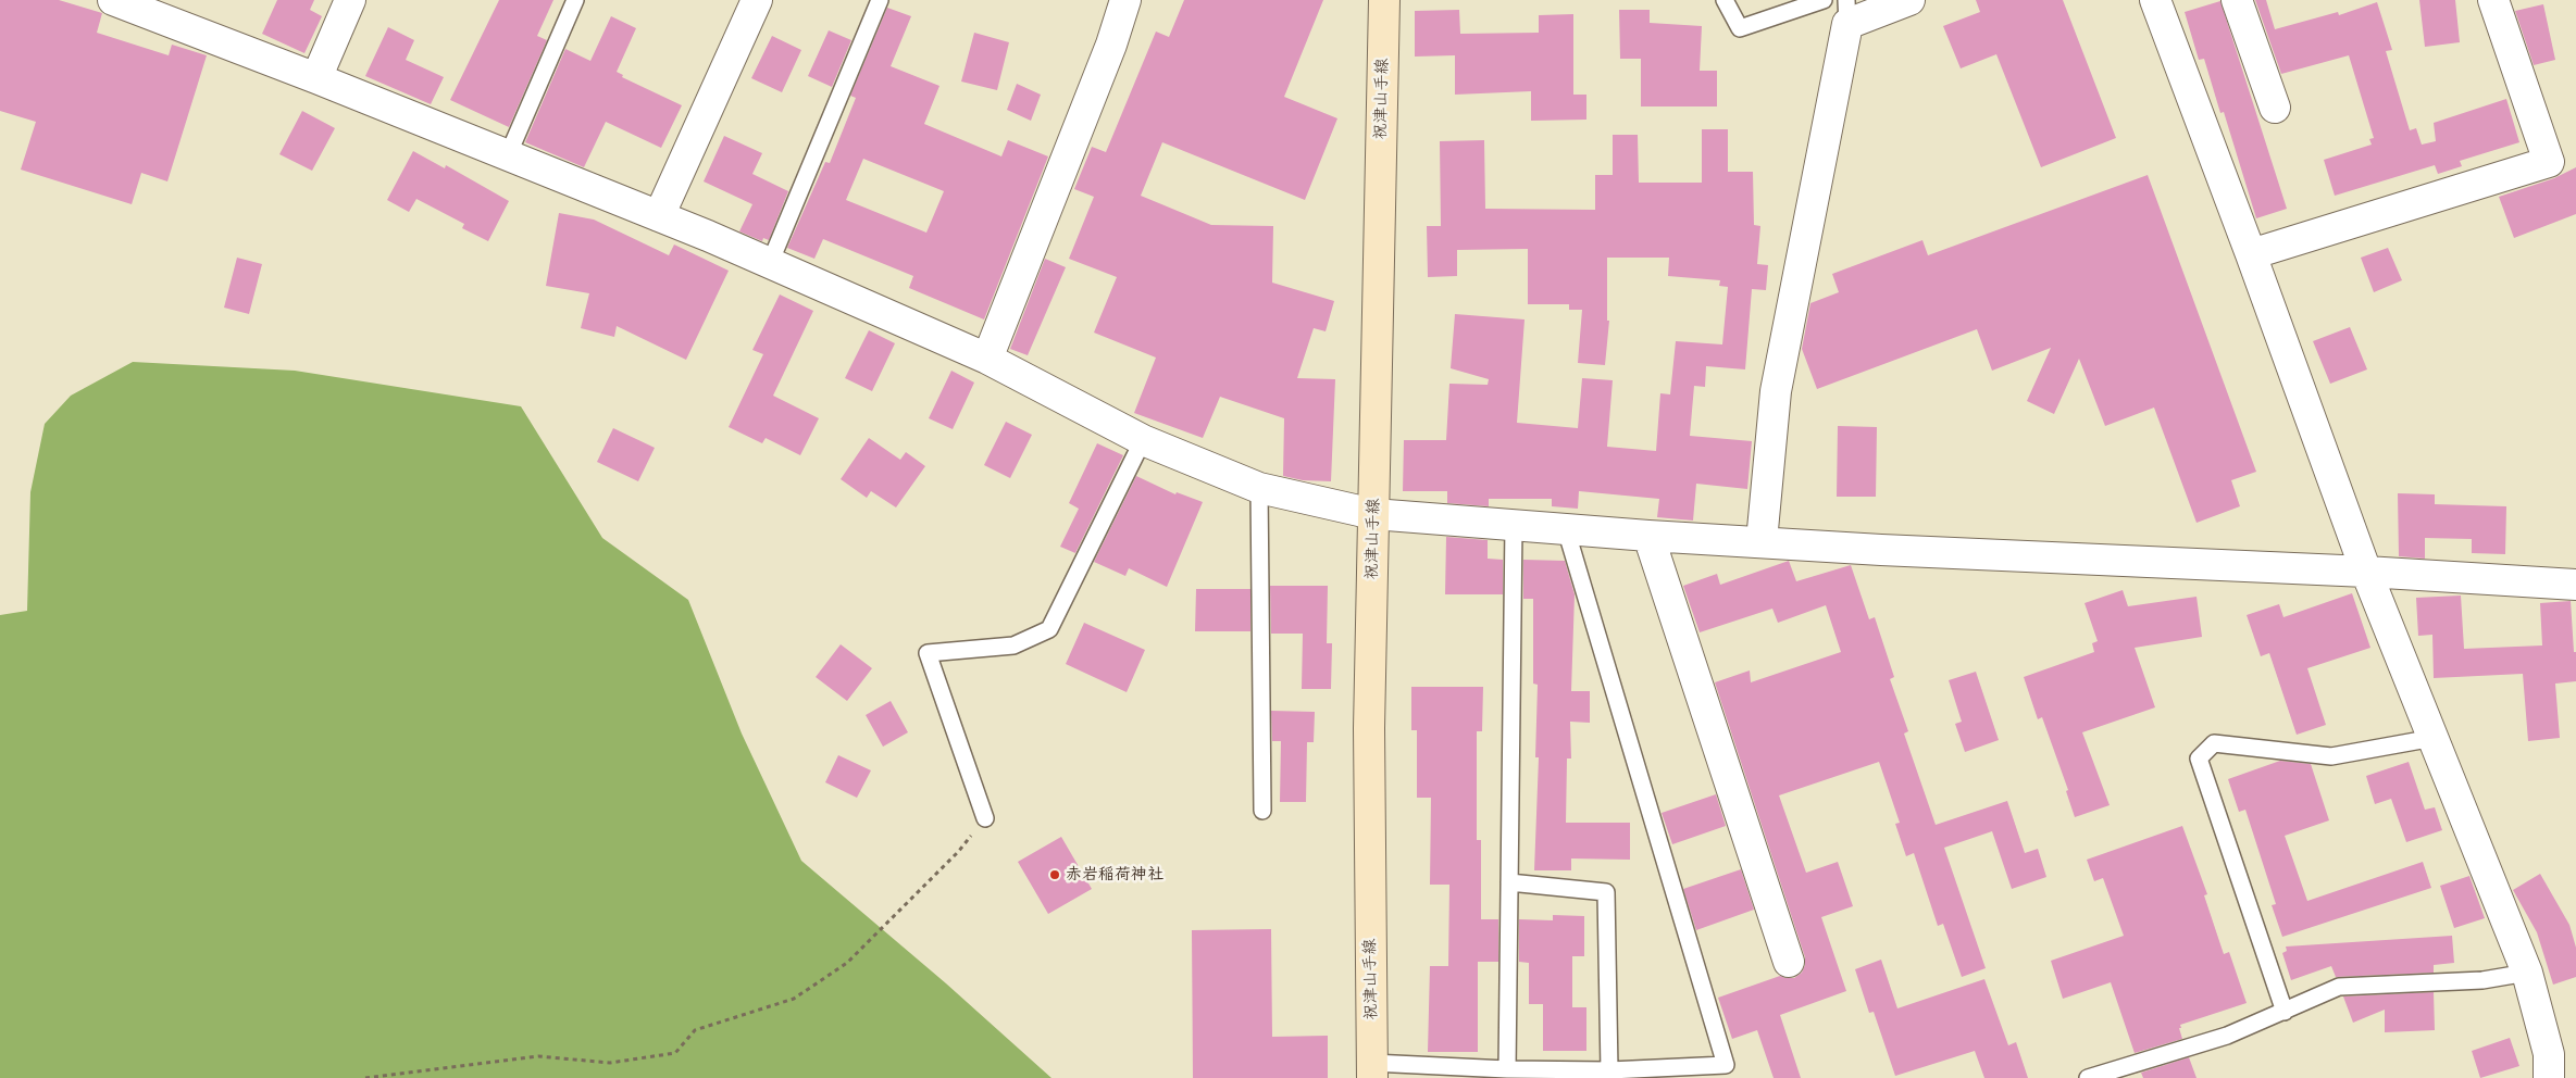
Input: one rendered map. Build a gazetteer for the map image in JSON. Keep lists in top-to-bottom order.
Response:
{
  "streets": {
    "street": ["祝津山手線"]
  },
  "places": ["赤岩稲荷神社"]
}
